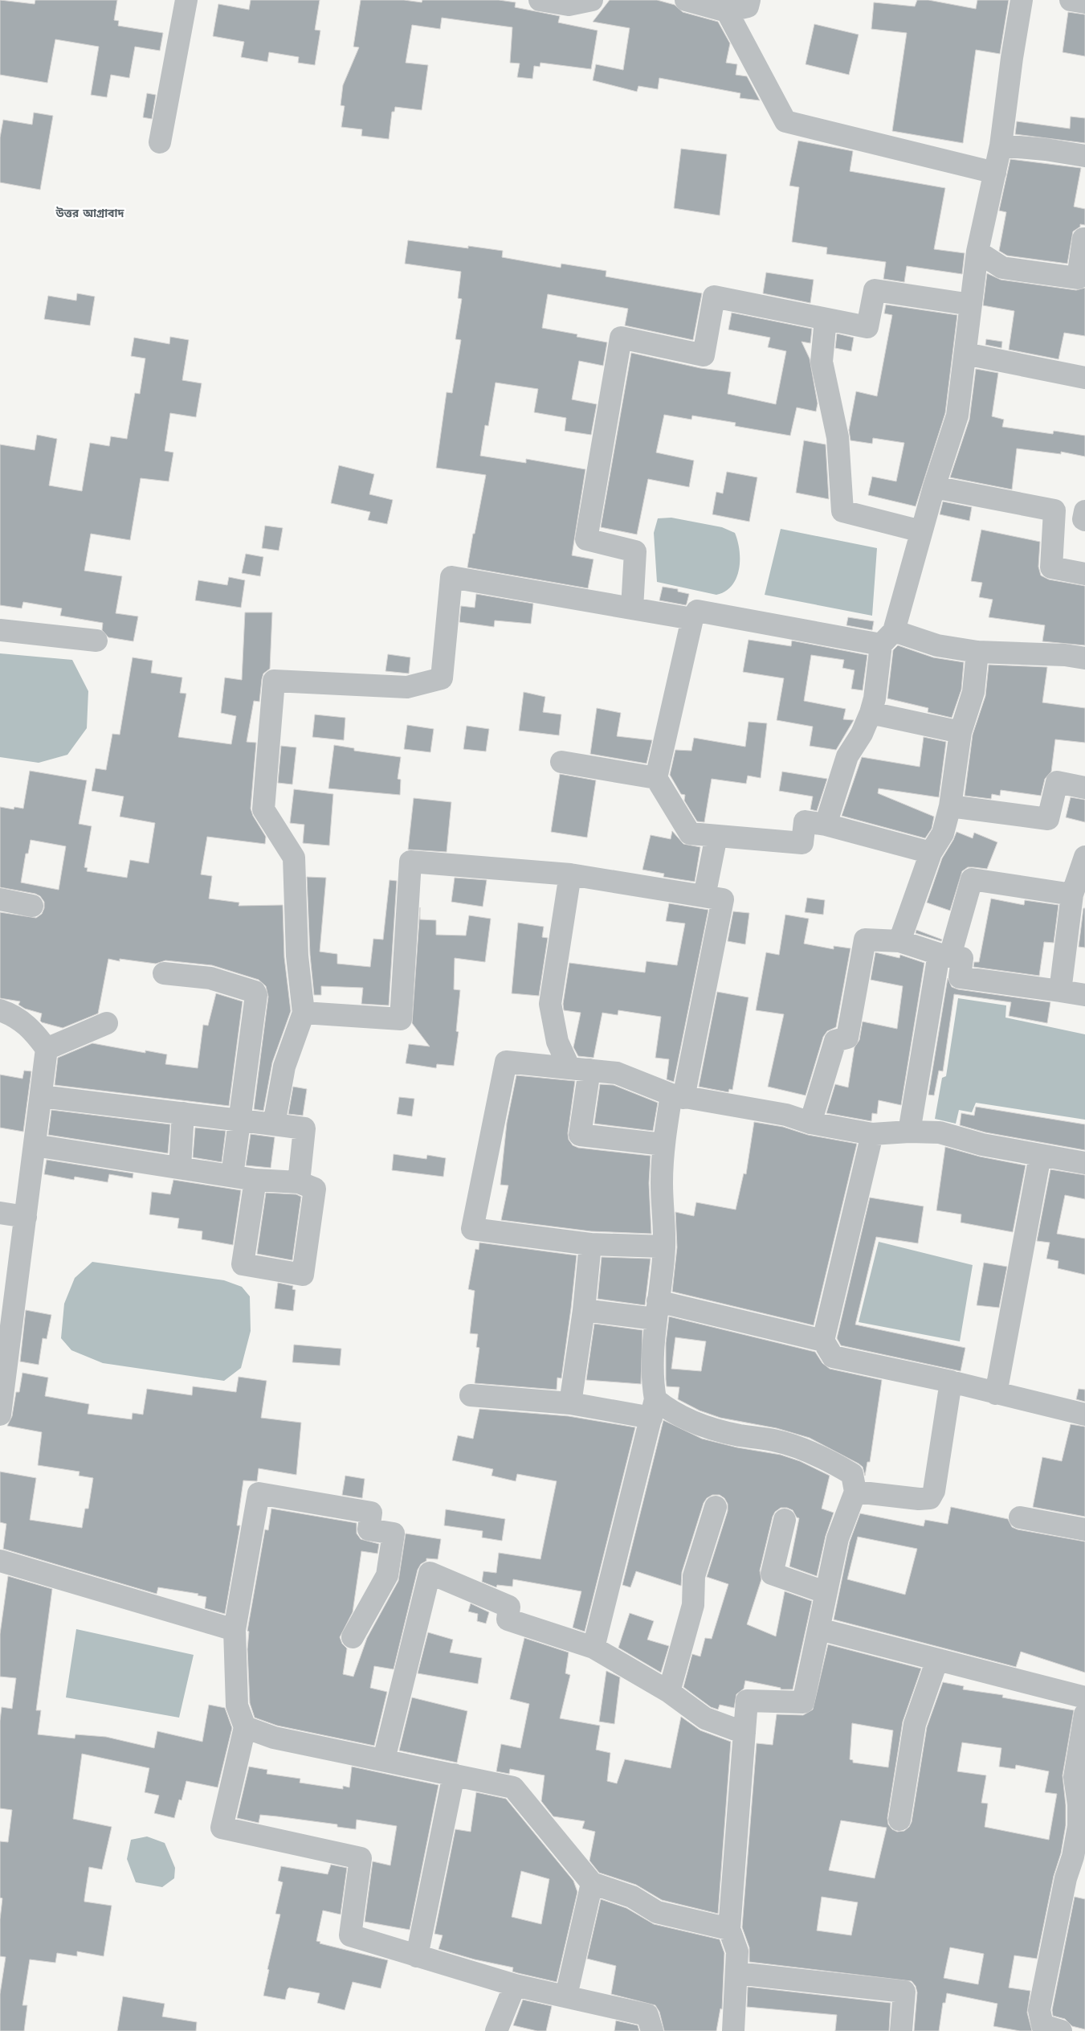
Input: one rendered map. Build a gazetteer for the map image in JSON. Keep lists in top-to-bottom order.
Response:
{
  "districts": ["উত্তর আগ্রাবাদ"]
}
